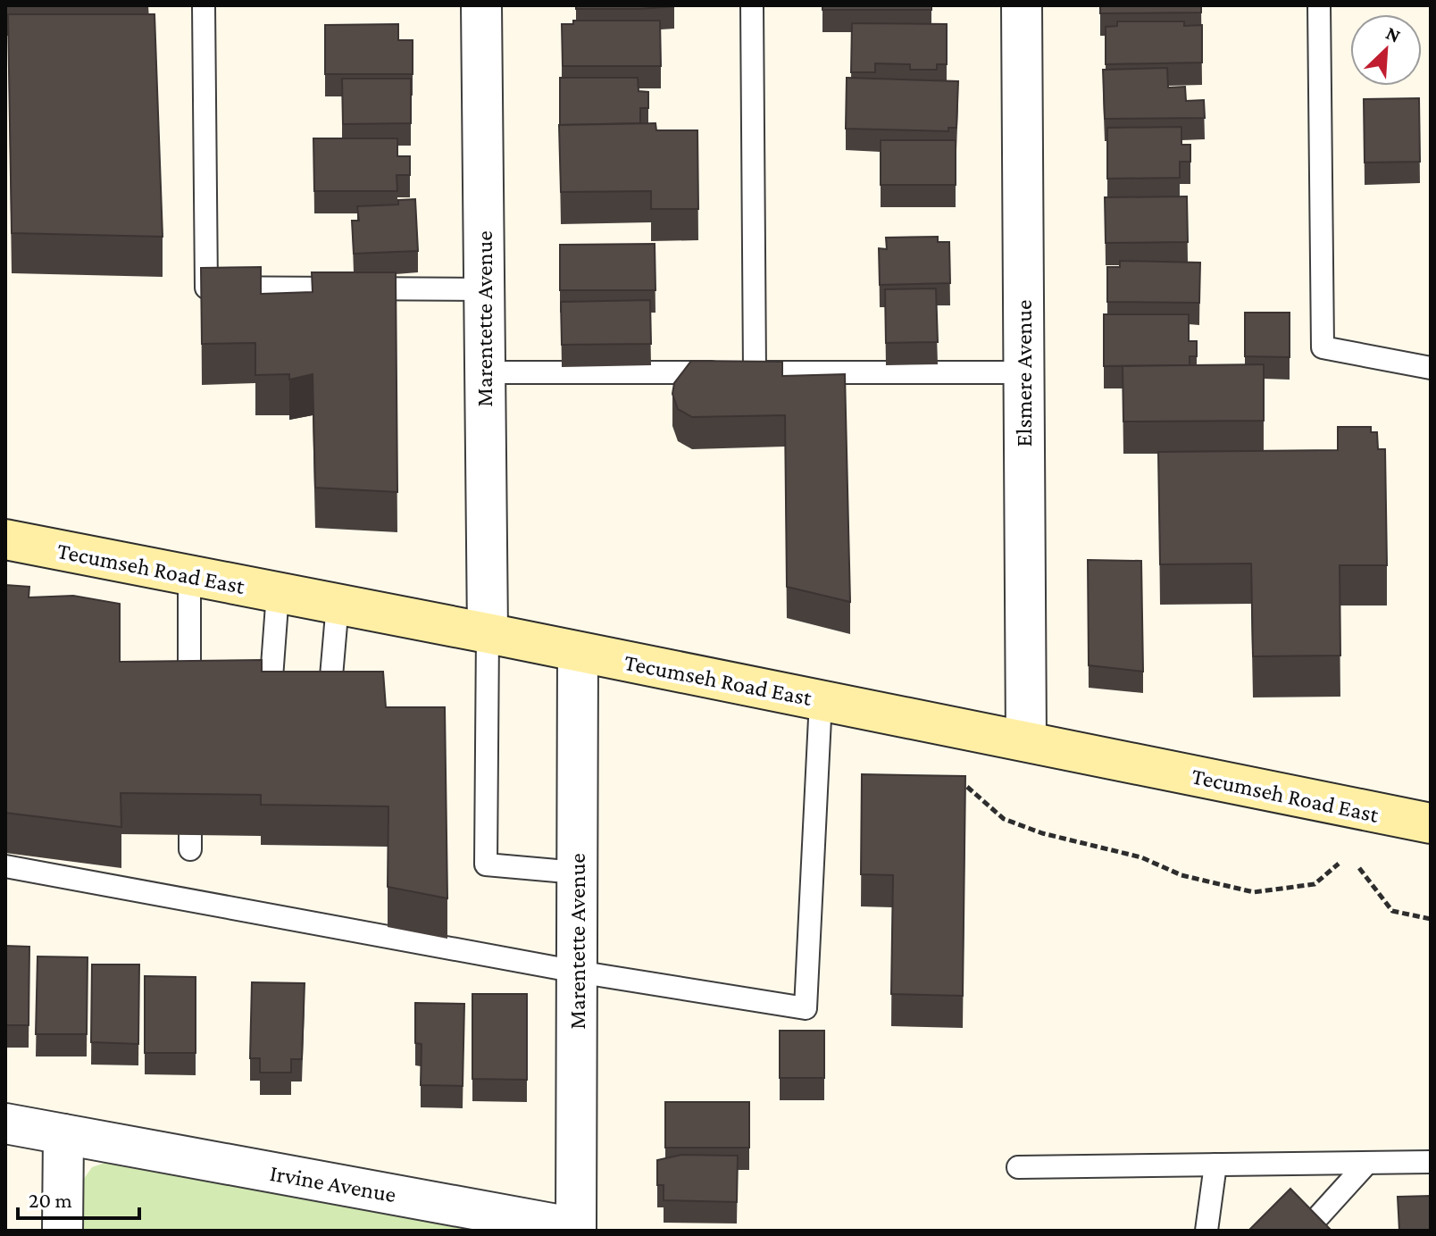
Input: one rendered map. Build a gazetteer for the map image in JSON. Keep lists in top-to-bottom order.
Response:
{
  "streets": {
    "main road": ["Tecumseh Road East"],
    "street": ["Marentette Avenue", "Elsmere Avenue", "Irvine Avenue"]
  },
  "crossings": [
    ["Marentette Avenue", "Tecumseh Road East"],
    ["Marentette Avenue", "Irvine Avenue"],
    ["Elsmere Avenue", "Tecumseh Road East"]
  ],
  "scale_bar": "20 m",
  "north": "top right"
}
